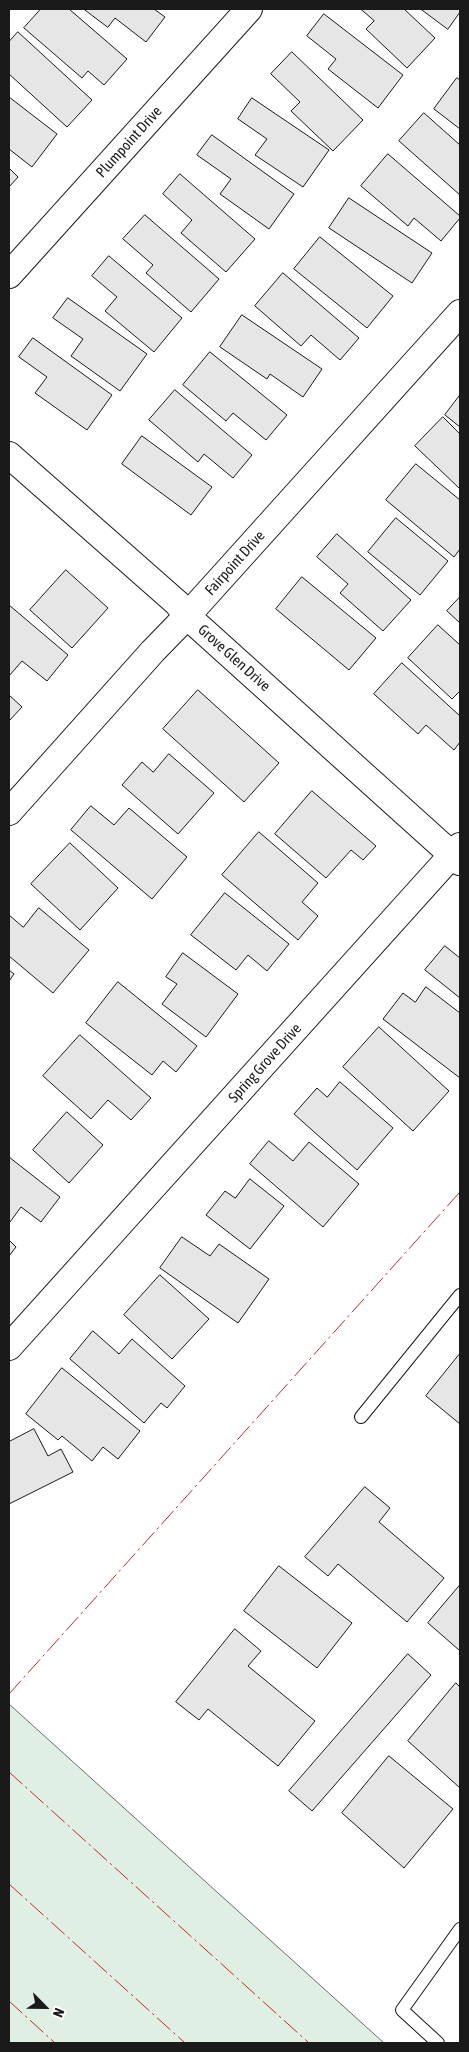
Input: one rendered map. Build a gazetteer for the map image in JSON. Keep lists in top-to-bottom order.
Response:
{
  "streets": {
    "street": [
      "Plumpoint Drive",
      "Fairpoint Drive",
      "Grove Glen Drive",
      "Spring Grove Drive"
    ]
  },
  "crossings": [
    ["Fairpoint Drive", "Grove Glen Drive"],
    ["Grove Glen Drive", "Spring Grove Drive"]
  ],
  "north": "bottom right"
}
